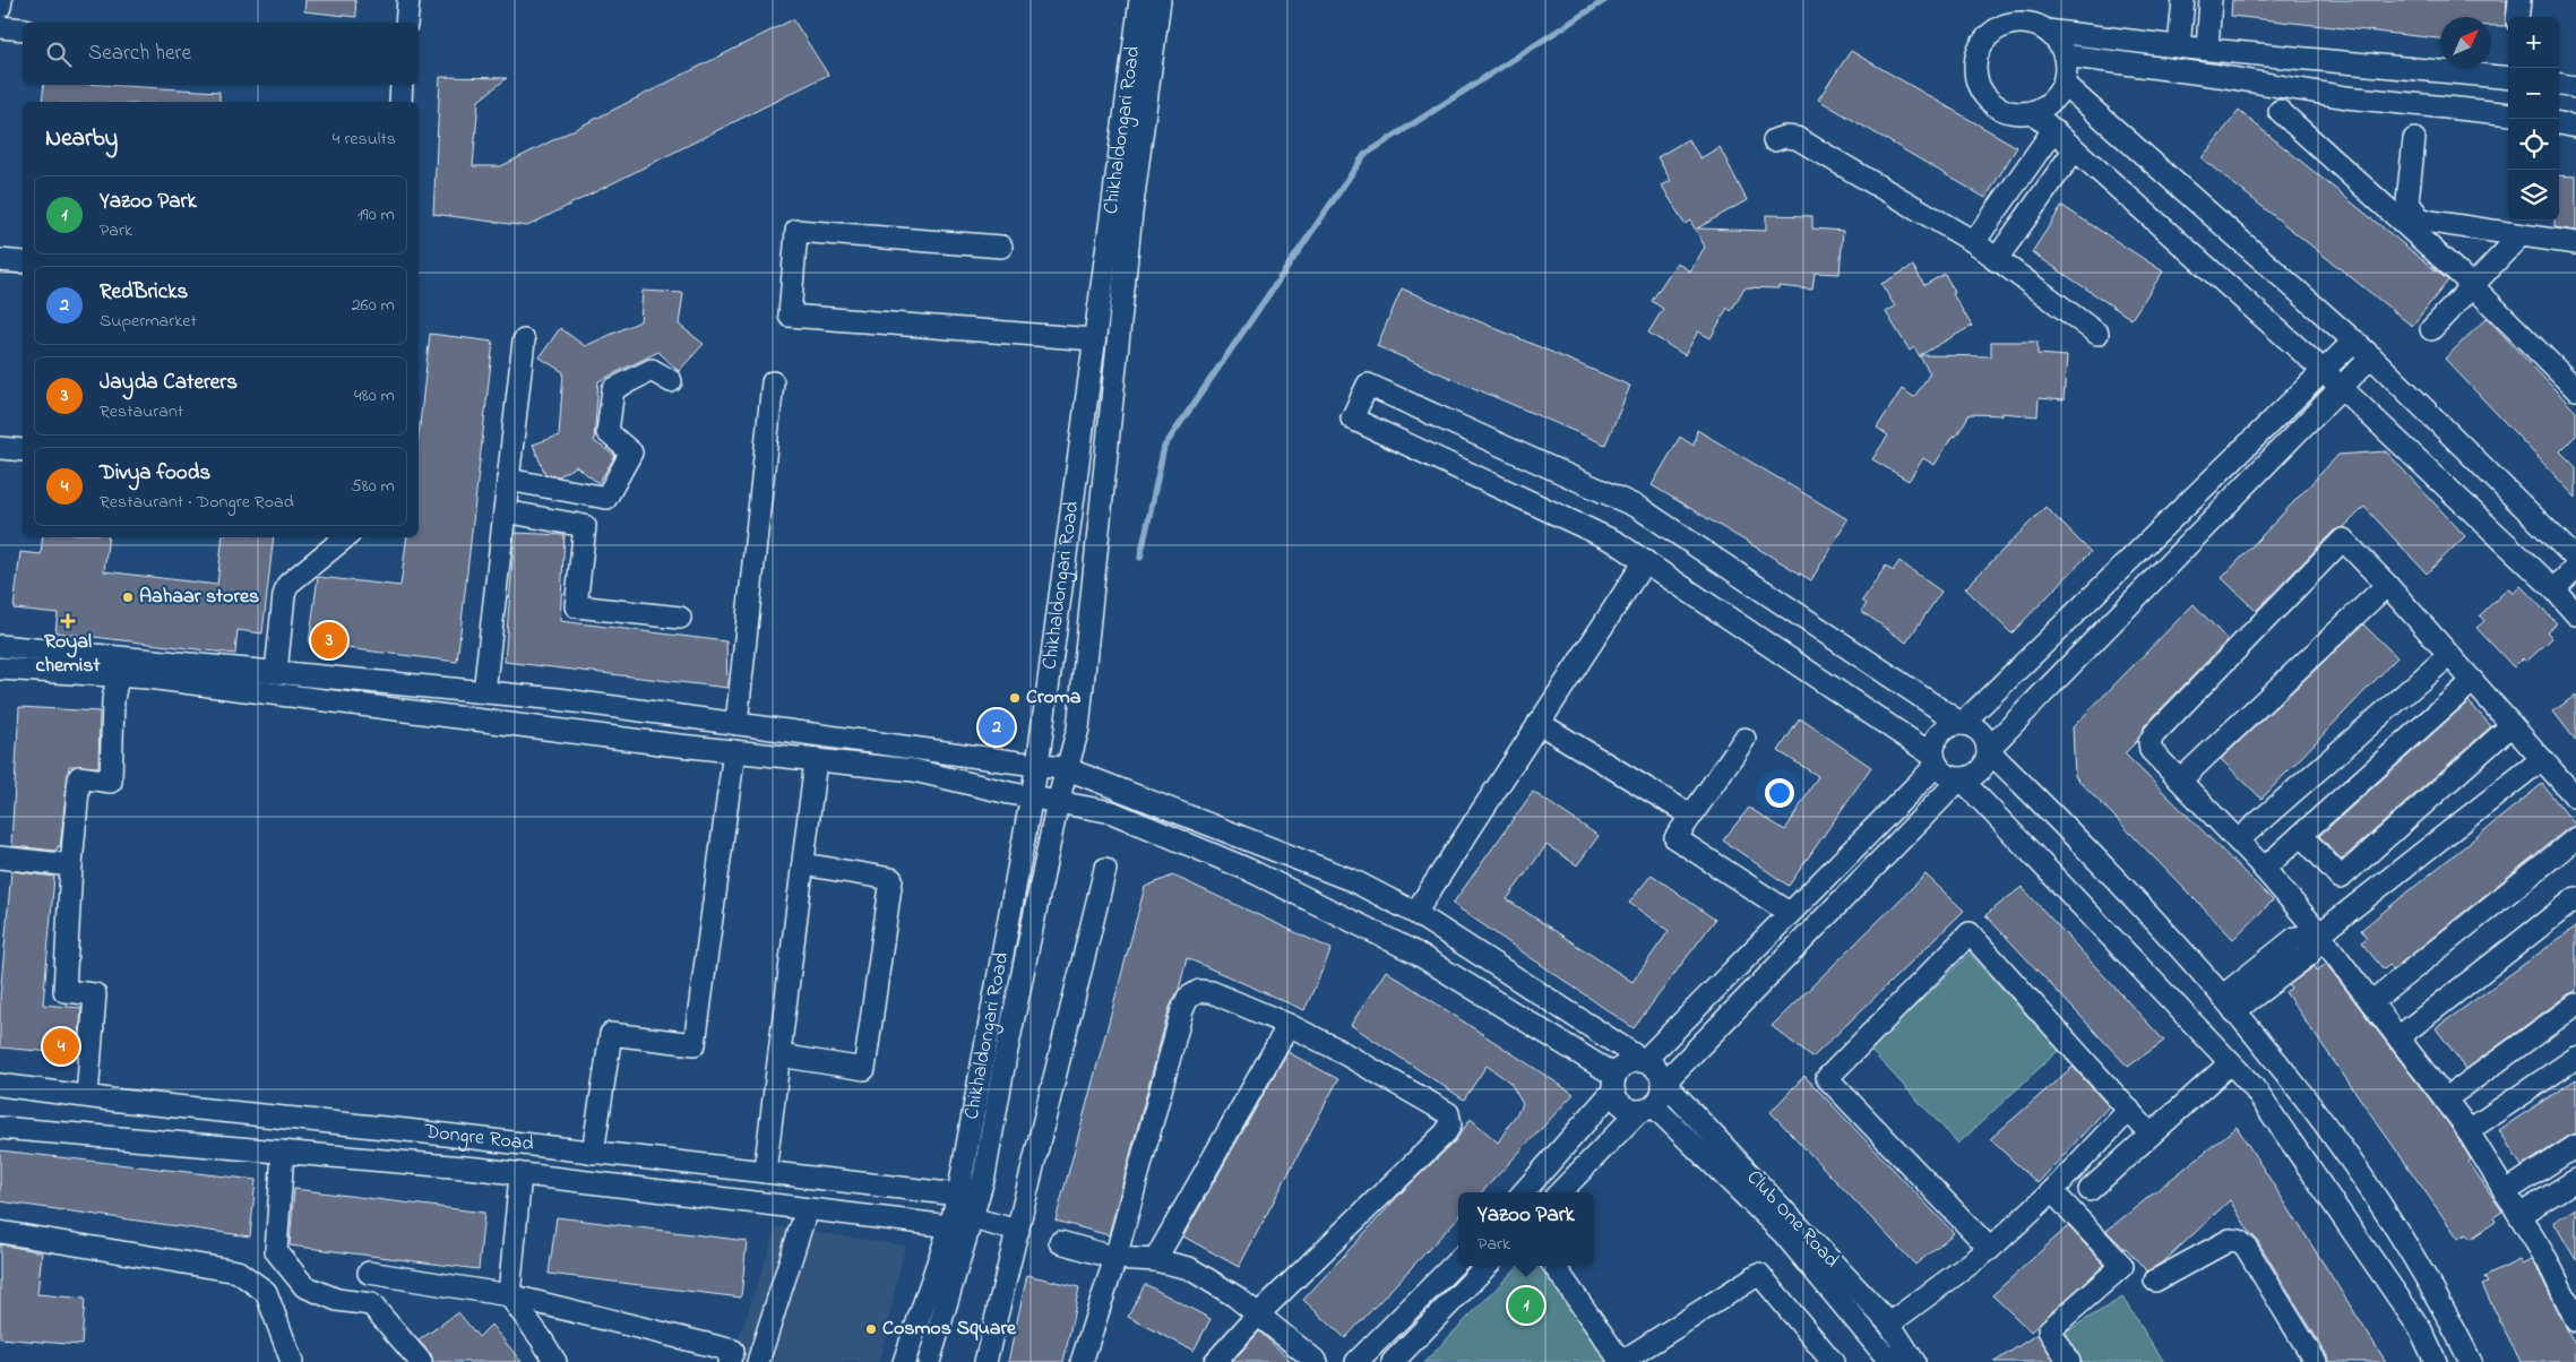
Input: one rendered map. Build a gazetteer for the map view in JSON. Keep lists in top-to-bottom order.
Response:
{
  "streets": {
    "street": ["Chikhaldongari Road", "Dongre Road", "Club One Road"]
  },
  "crossings": [
    ["Chikhaldongari Road", "Dongre Road"],
    ["Chikhaldongari Road", "Club One Road"]
  ],
  "places": {
    "other": ["Aahaar stores", "Croma", "Cosmos Square"],
    "health": ["Royal chemist"]
  },
  "north": "top right",
  "page": {
    "map_buttons": ["+", "−"],
    "search": "Search here",
    "heading": ["Nearby", "4 results"],
    "list": [
      {
        "mark": "1",
        "name": "Yazoo Park",
        "note": "Park",
        "value": "190 m"
      },
      {
        "mark": "2",
        "name": "RedBricks",
        "note": "Supermarket",
        "value": "260 m"
      },
      {
        "mark": "3",
        "name": "Jayda Caterers",
        "note": "Restaurant",
        "value": "480 m"
      },
      {
        "mark": "4",
        "name": "Divya foods",
        "note": "Restaurant · Dongre Road",
        "value": "580 m"
      }
    ],
    "pins": [
      "3",
      "2",
      "4",
      "1"
    ],
    "popup": ["Yazoo Park", "Park"]
  }
}
